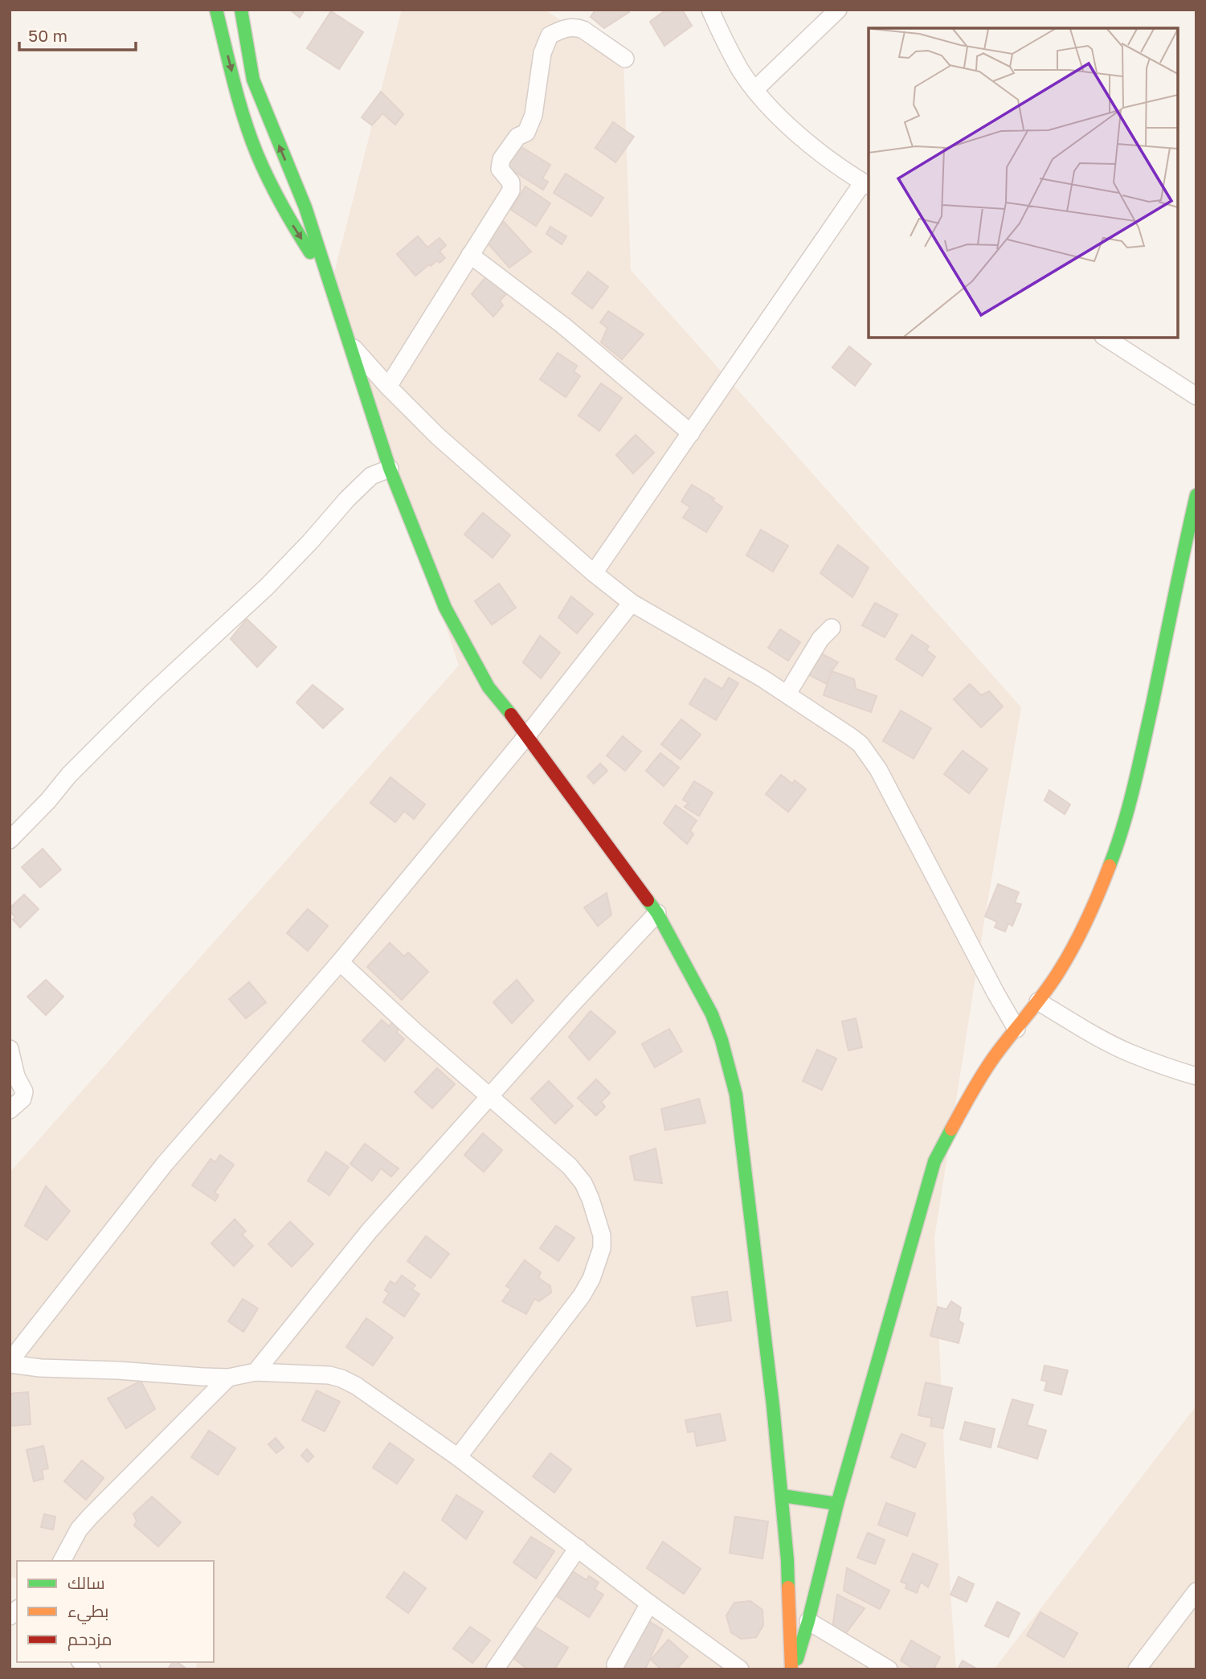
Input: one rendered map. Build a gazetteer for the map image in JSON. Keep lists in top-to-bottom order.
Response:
{
  "legend": ["سالك", "بطيء", "مزدحم"],
  "scale_bar": "50 m"
}
